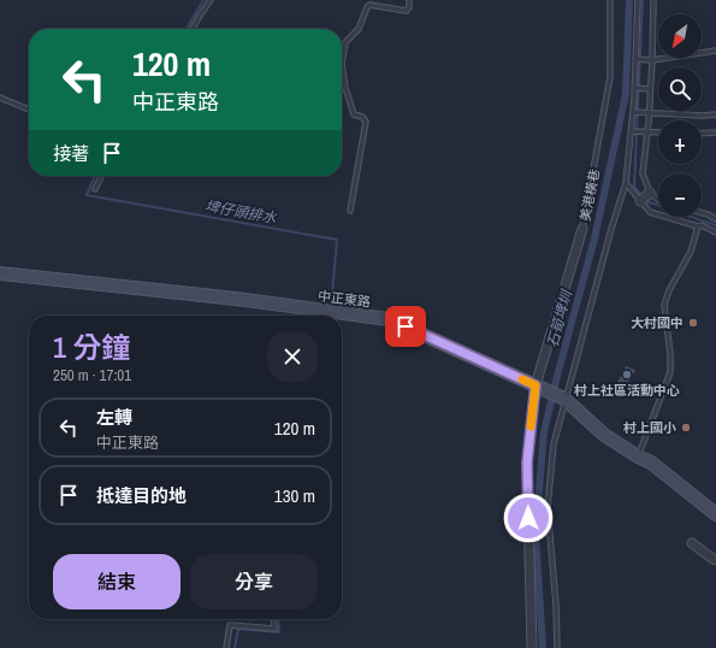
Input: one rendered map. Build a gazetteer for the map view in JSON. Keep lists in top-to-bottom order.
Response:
{
  "streets": {
    "main road": ["中正東路"],
    "street": ["美港橫巷"]
  },
  "crossings": [
    ["美港橫巷", "中正東路"]
  ],
  "water": ["埤仔頭排水", "石筍埤圳"],
  "places": ["大村國中", "村上社區活動中心", "村上國小"],
  "north": "bottom left",
  "page": {
    "map_buttons": ["+", "−"],
    "turn": ["120 m", "中正東路"],
    "then": "接著",
    "heading": ["1 分鐘", "250 m · 17:01"],
    "list": [
      {
        "name": "左轉",
        "note": "中正東路",
        "value": "120 m"
      },
      {
        "name": "抵達目的地",
        "value": "130 m"
      }
    ],
    "buttons": ["結束", "分享"]
  }
}
